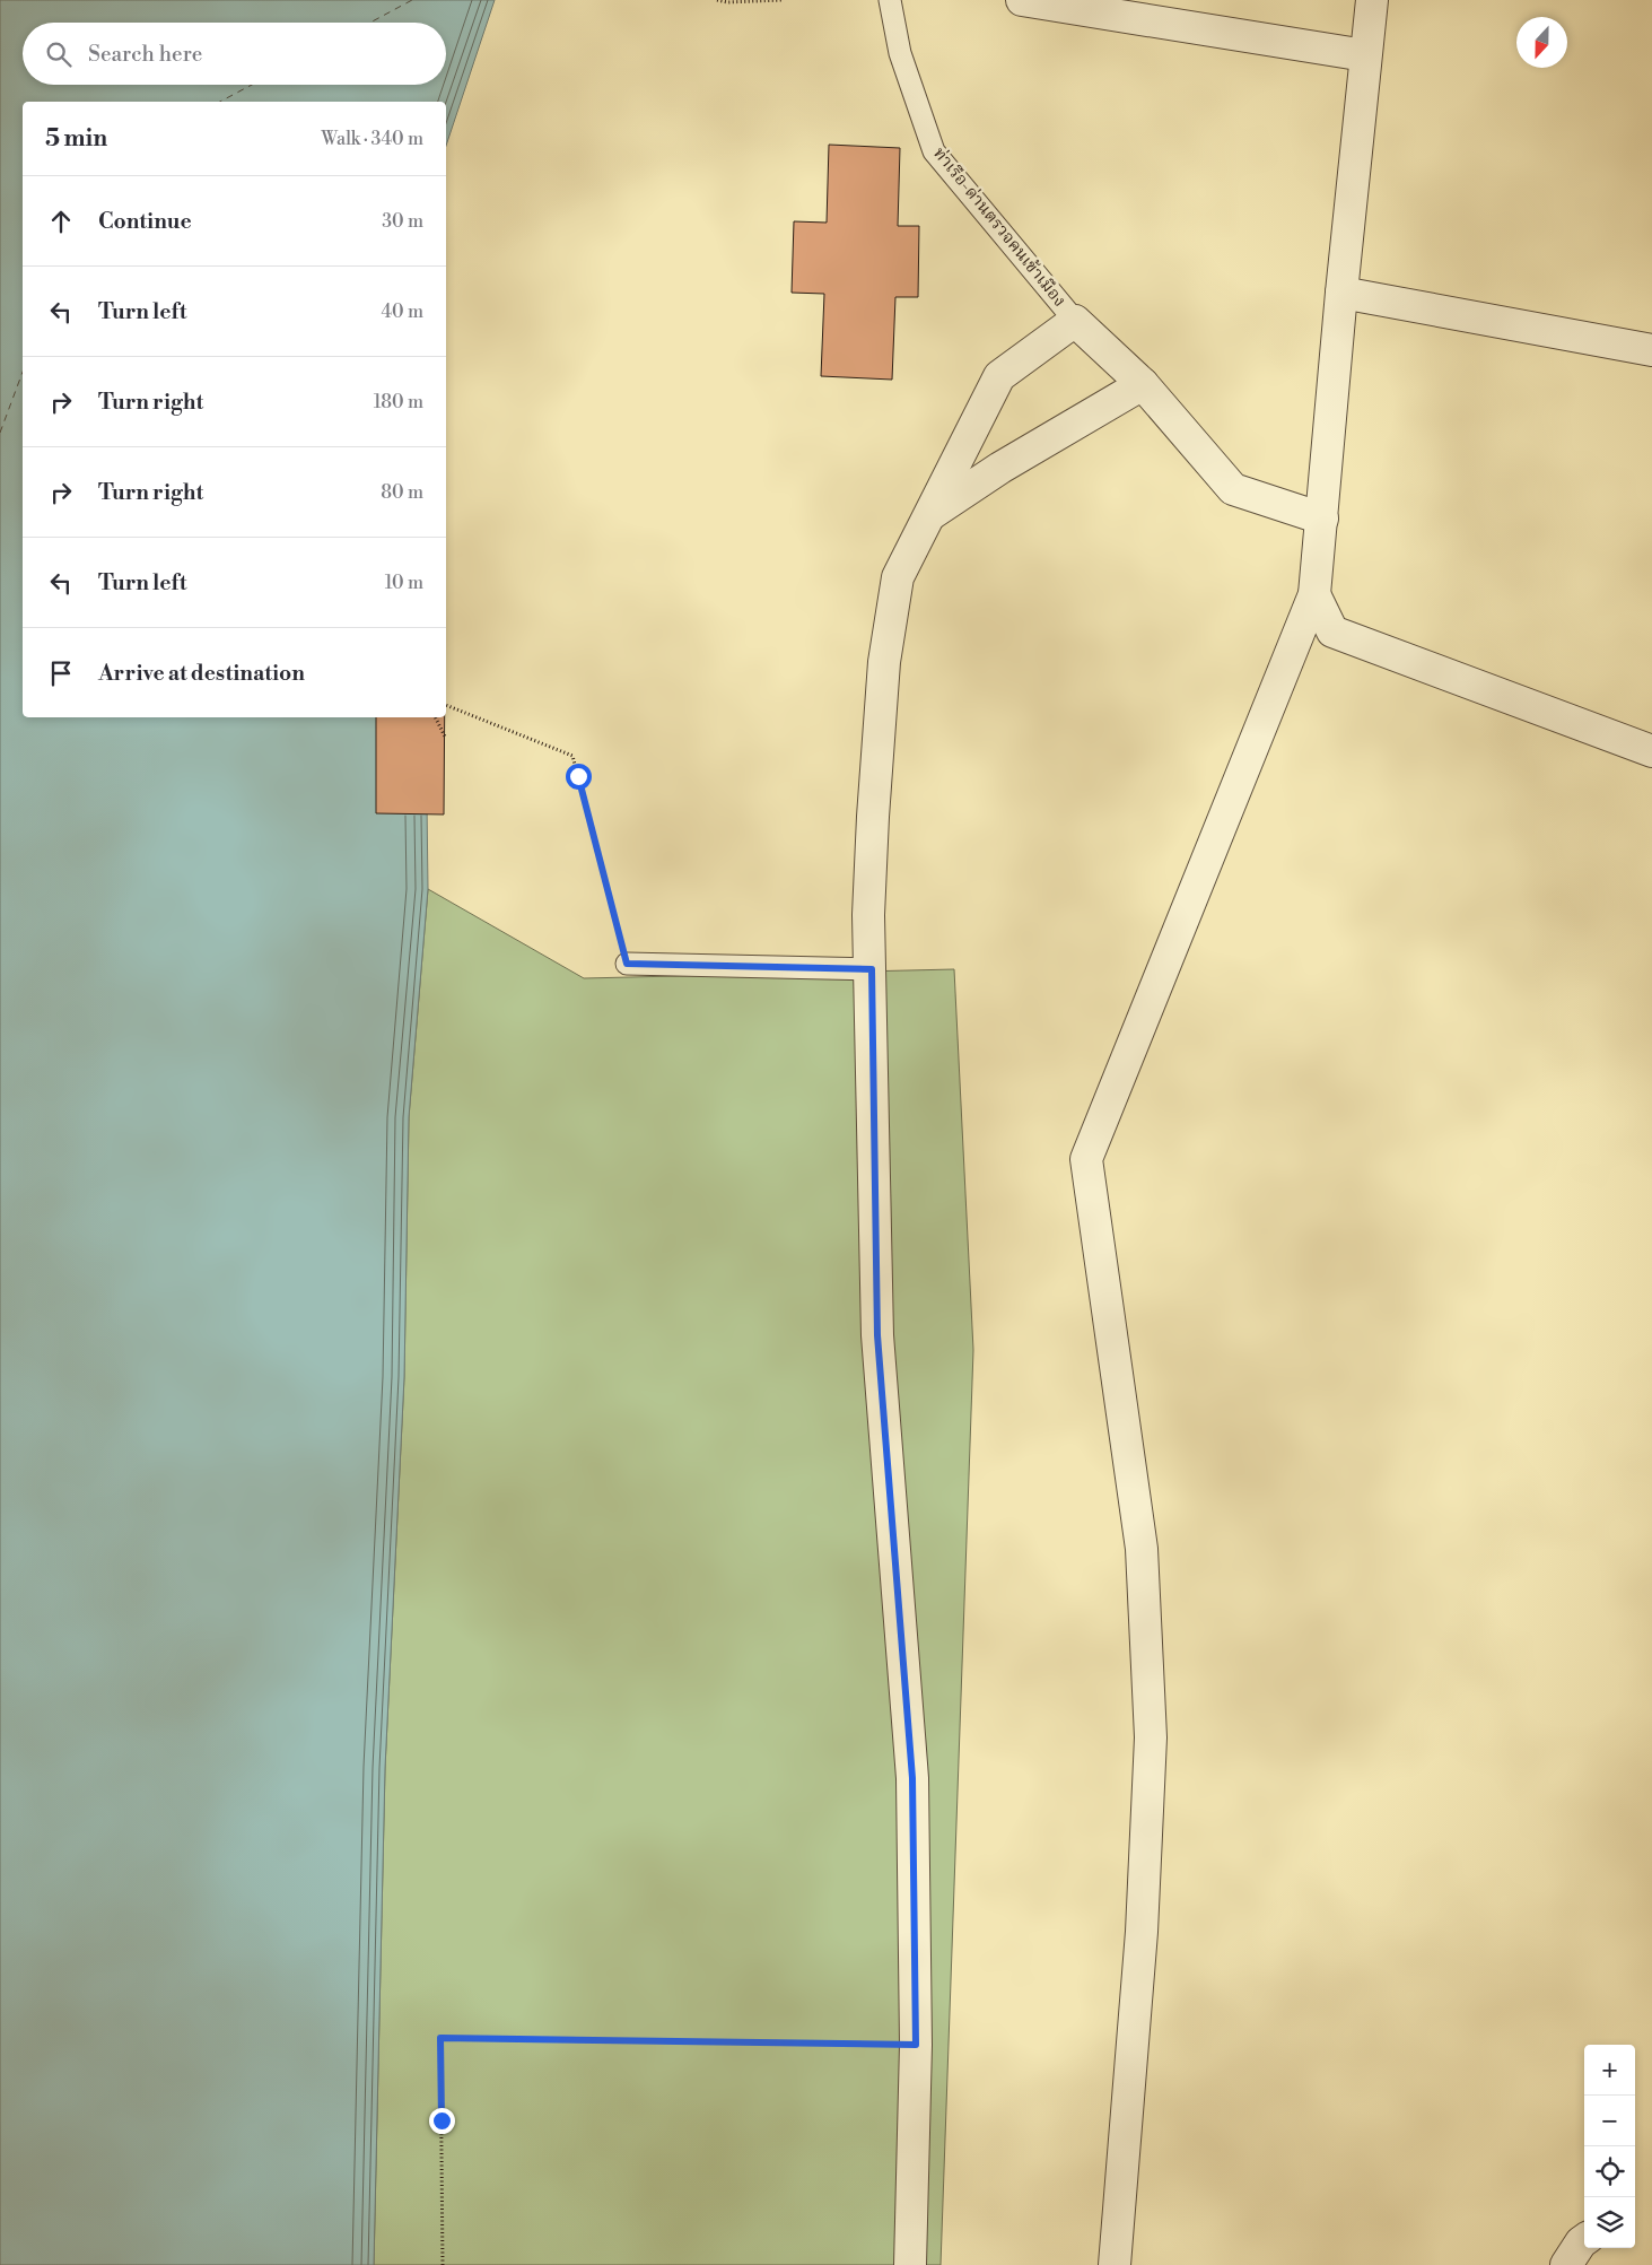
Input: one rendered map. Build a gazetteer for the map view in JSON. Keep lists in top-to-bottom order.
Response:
{
  "streets": {
    "lane": ["ท่าเรือ-ด่านตรวจคนเข้าเมือง"]
  },
  "north": "bottom",
  "page": {
    "search": "Search here",
    "heading": ["5 min", "Walk · 340 m"],
    "list": [
      ["Continue", "30 m"],
      ["Turn left", "40 m"],
      ["Turn right", "180 m"],
      ["Turn right", "80 m"],
      ["Turn left", "10 m"],
      "Arrive at destination"
    ],
    "map_buttons": ["+", "−"]
  }
}
